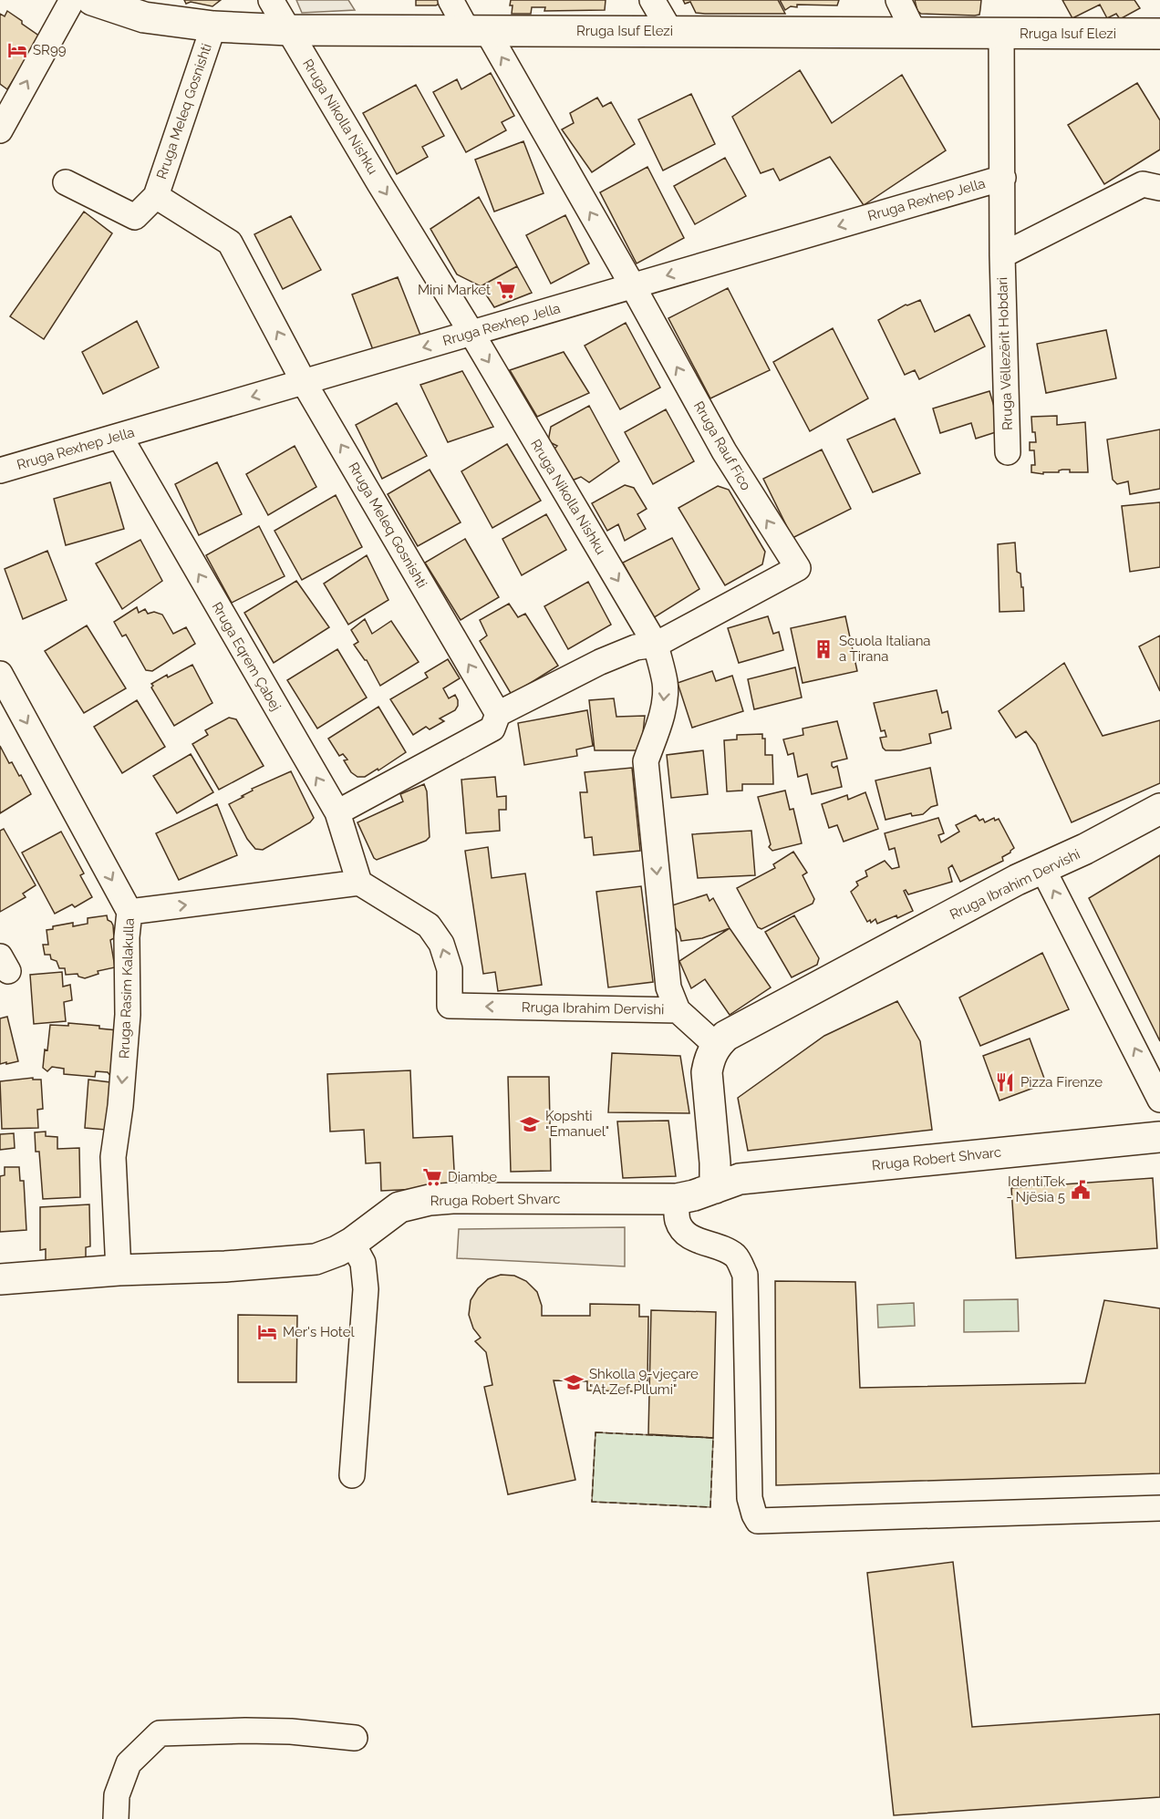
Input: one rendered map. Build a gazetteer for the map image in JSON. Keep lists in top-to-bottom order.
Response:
{
  "streets": {
    "street": [
      "Rruga Isuf Elezi",
      "Rruga Meleq Gosnishti",
      "Rruga Nikolla Nishku",
      "Rruga Rexhep Jella",
      "Rruga Vëllezërit Hobdari",
      "Rruga Rauf Fico",
      "Rruga Eqrem Çabej",
      "Rruga Ibrahim Dervishi",
      "Rruga Rasim Kalakulla",
      "Rruga Robert Shvarc"
    ]
  },
  "crossings": [
    ["Rruga Isuf Elezi", "Rruga Meleq Gosnishti"],
    ["Rruga Isuf Elezi", "Rruga Nikolla Nishku"],
    ["Rruga Isuf Elezi", "Rruga Vëllezërit Hobdari"],
    ["Rruga Isuf Elezi", "Rruga Rauf Fico"],
    ["Rruga Meleq Gosnishti", "Rruga Rexhep Jella"],
    ["Rruga Meleq Gosnishti", "Rruga Rauf Fico"],
    ["Rruga Nikolla Nishku", "Rruga Rexhep Jella"],
    ["Rruga Nikolla Nishku", "Rruga Rauf Fico"],
    ["Rruga Nikolla Nishku", "Rruga Ibrahim Dervishi"],
    ["Rruga Rexhep Jella", "Rruga Vëllezërit Hobdari"],
    ["Rruga Rexhep Jella", "Rruga Rauf Fico"],
    ["Rruga Rexhep Jella", "Rruga Eqrem Çabej"],
    ["Rruga Eqrem Çabej", "Rruga Ibrahim Dervishi"],
    ["Rruga Rasim Kalakulla", "Rruga Robert Shvarc"]
  ],
  "one_way": [
    "Rruga Meleq Gosnishti",
    "Rruga Nikolla Nishku",
    "Rruga Rexhep Jella",
    "Rruga Rauf Fico",
    "Rruga Eqrem Çabej",
    "Rruga Ibrahim Dervishi",
    "Rruga Rasim Kalakulla"
  ],
  "places": {
    "hotel": ["SR99", "Mer's Hotel"],
    "supermarket": ["Mini Market", "Diambe"],
    "building": ["Scuola Italiana a Tirana"],
    "restaurant": ["Pizza Firenze"],
    "school or university": ["Kopshti \"Emanuel\"", "Shkolla 9-vjeçare \"At Zef Pllumi\""],
    "public building": ["IdentiTek - Njësia 5"]
  }
}
